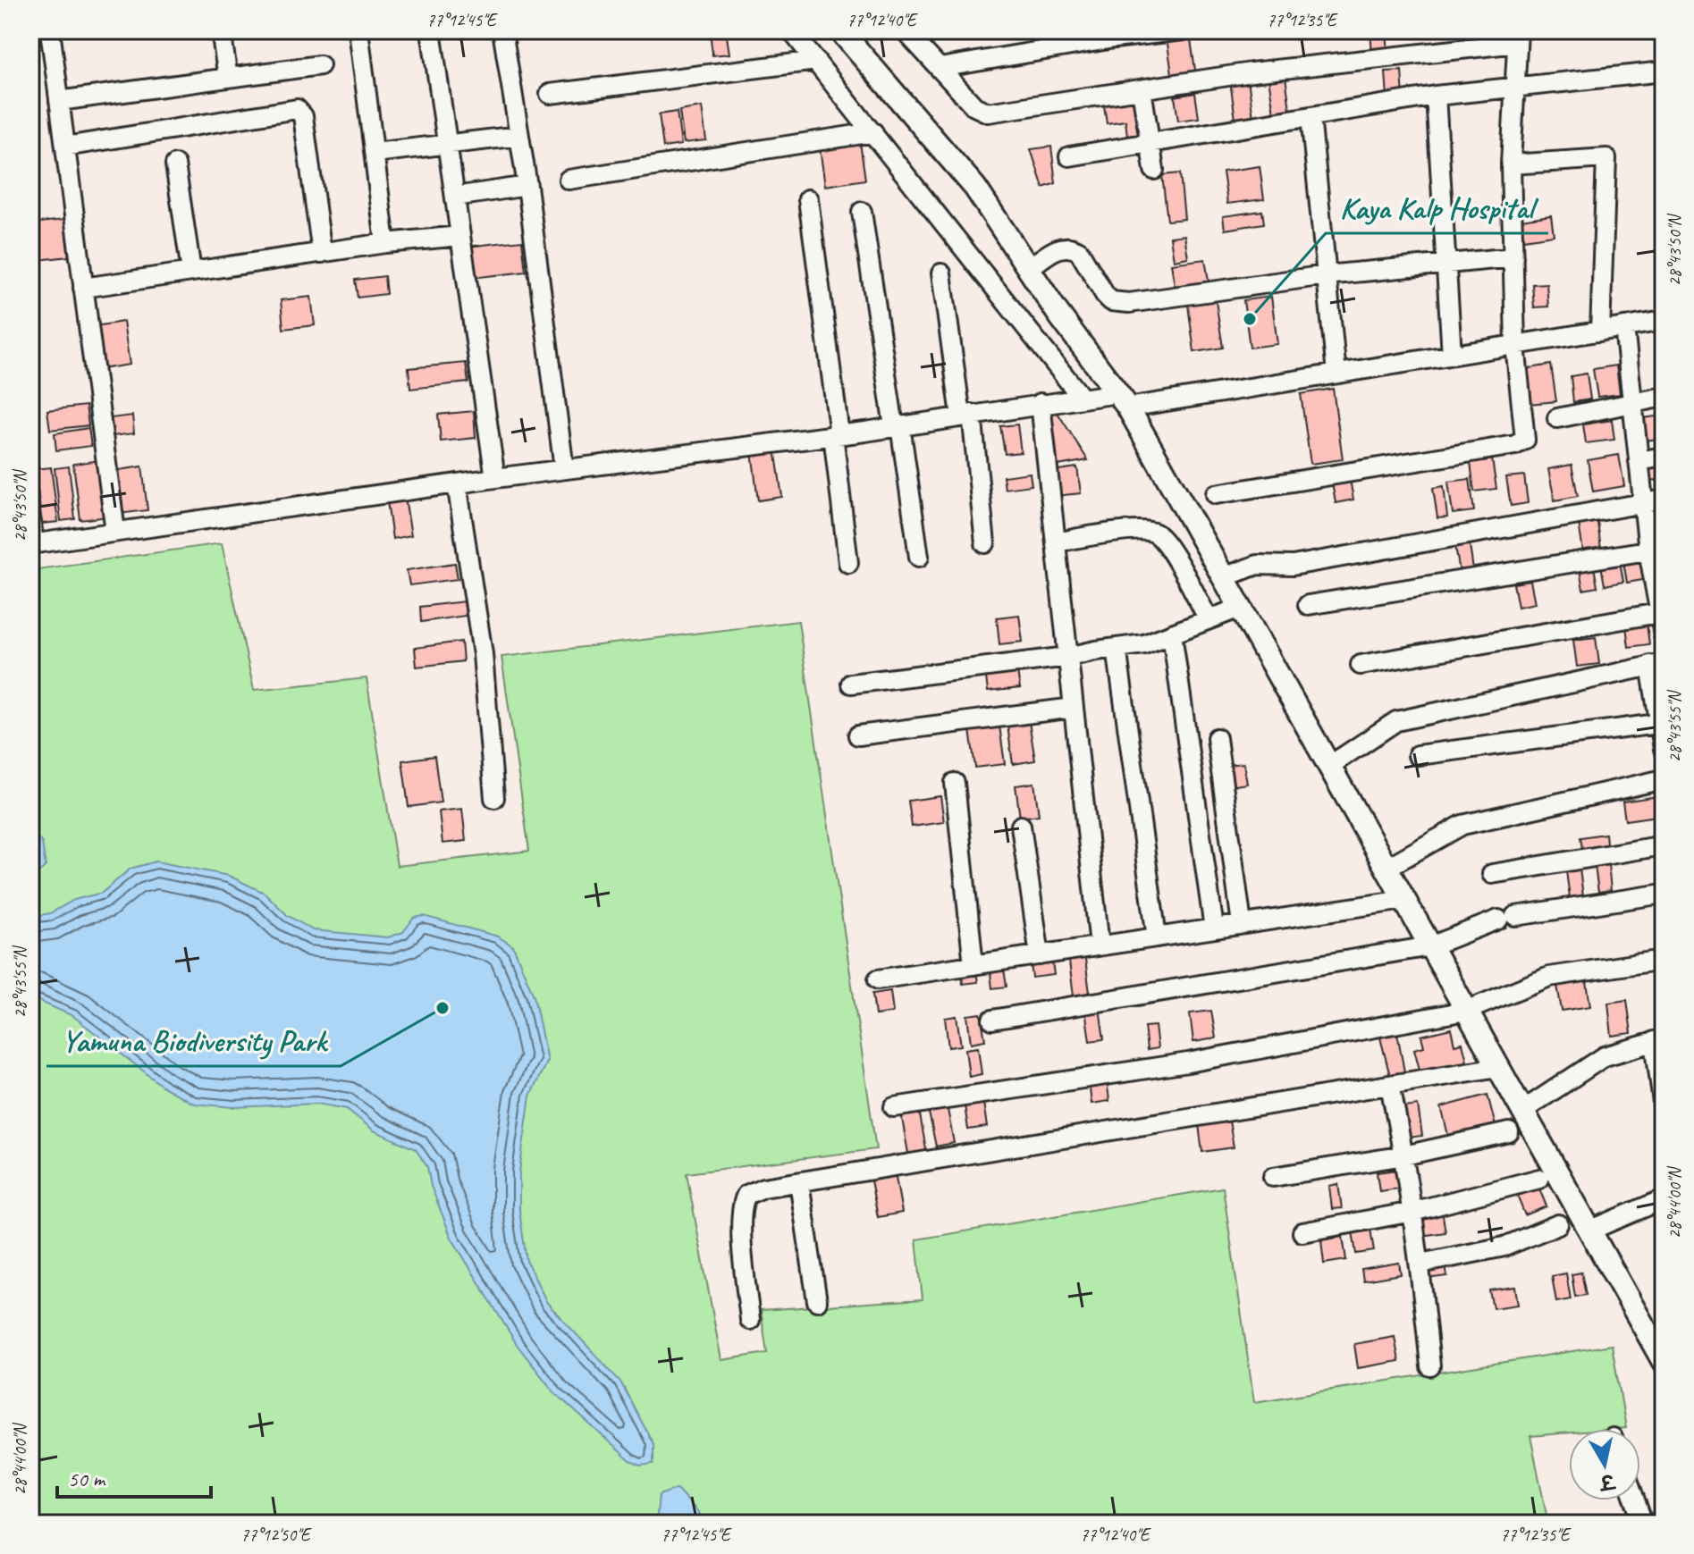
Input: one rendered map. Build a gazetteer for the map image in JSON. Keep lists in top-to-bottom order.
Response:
{
  "places": ["Kaya Kalp Hospital", "Yamuna Biodiversity Park"],
  "scale_bar": "50 m",
  "north": "bottom",
  "coordinates": [
    "77°12'45\"E",
    "77°12'40\"E",
    "77°12'35\"E",
    "28°43'50\"N",
    "28°43'55\"N",
    "28°44'00\"N",
    "77°12'50\"E"
  ]
}
